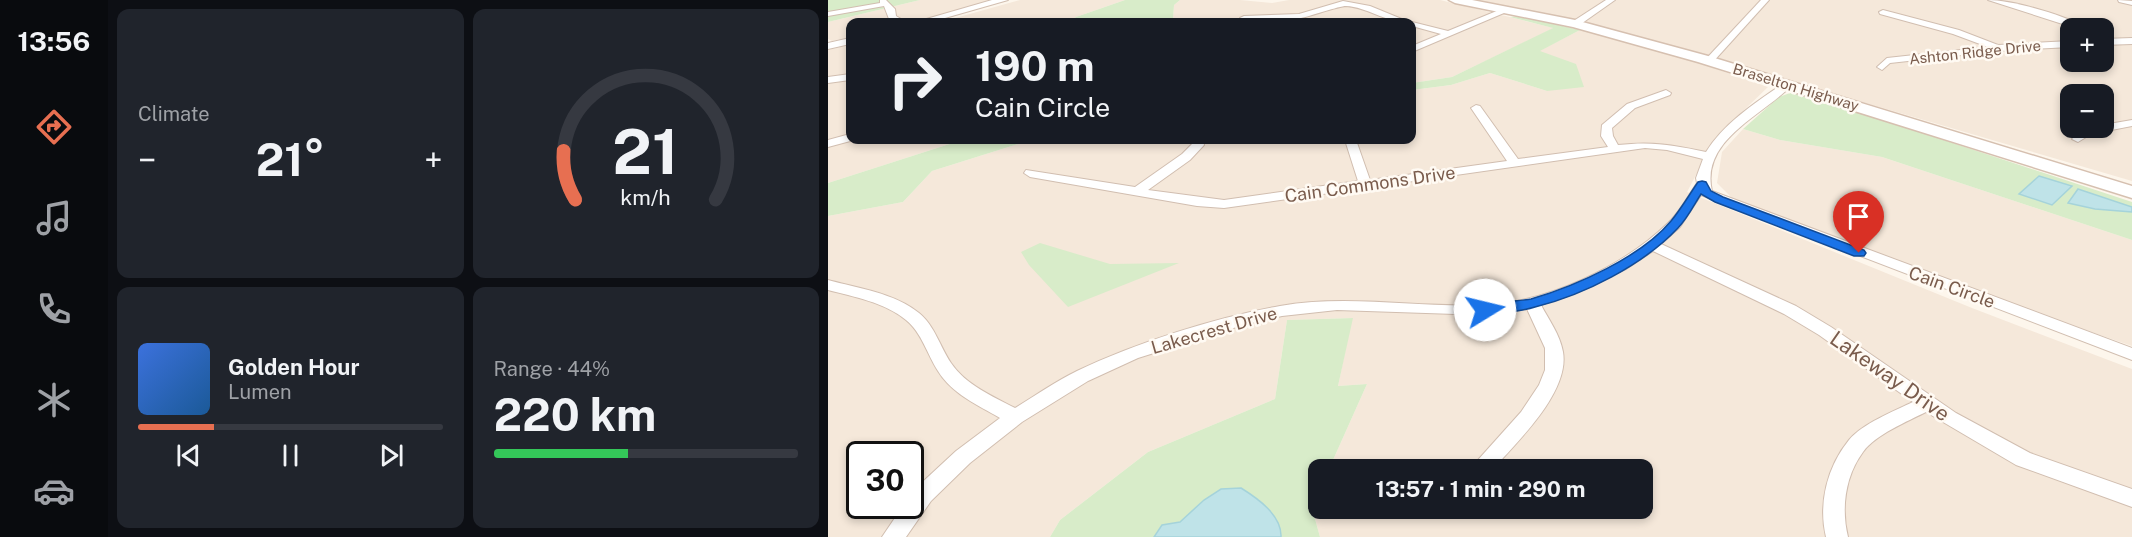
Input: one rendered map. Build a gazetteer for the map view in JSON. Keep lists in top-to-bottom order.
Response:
{
  "streets": {
    "main road": ["Braselton Highway"],
    "street": [
      "Ashton Ridge Drive",
      "Cain Commons Drive",
      "Cain Circle",
      "Lakecrest Drive",
      "Lakeway Drive"
    ]
  },
  "crossings": [
    ["Cain Circle", "Lakecrest Drive"],
    ["Lakecrest Drive", "Lakeway Drive"]
  ],
  "page": {
    "tabs": "13:56",
    "tile": [
      "Climate",
      ["Range · 44%", "220 km"]
    ],
    "map_buttons": ["+", "−"],
    "turn": ["190 m", "Cain Circle"],
    "heat": ["−", "21°", "+"],
    "song": ["Golden Hour", "Lumen"],
    "limit": "30",
    "trip": "13:57 · 1 min · 290 m",
    "gauge": ["21", "km/h"]
  }
}
